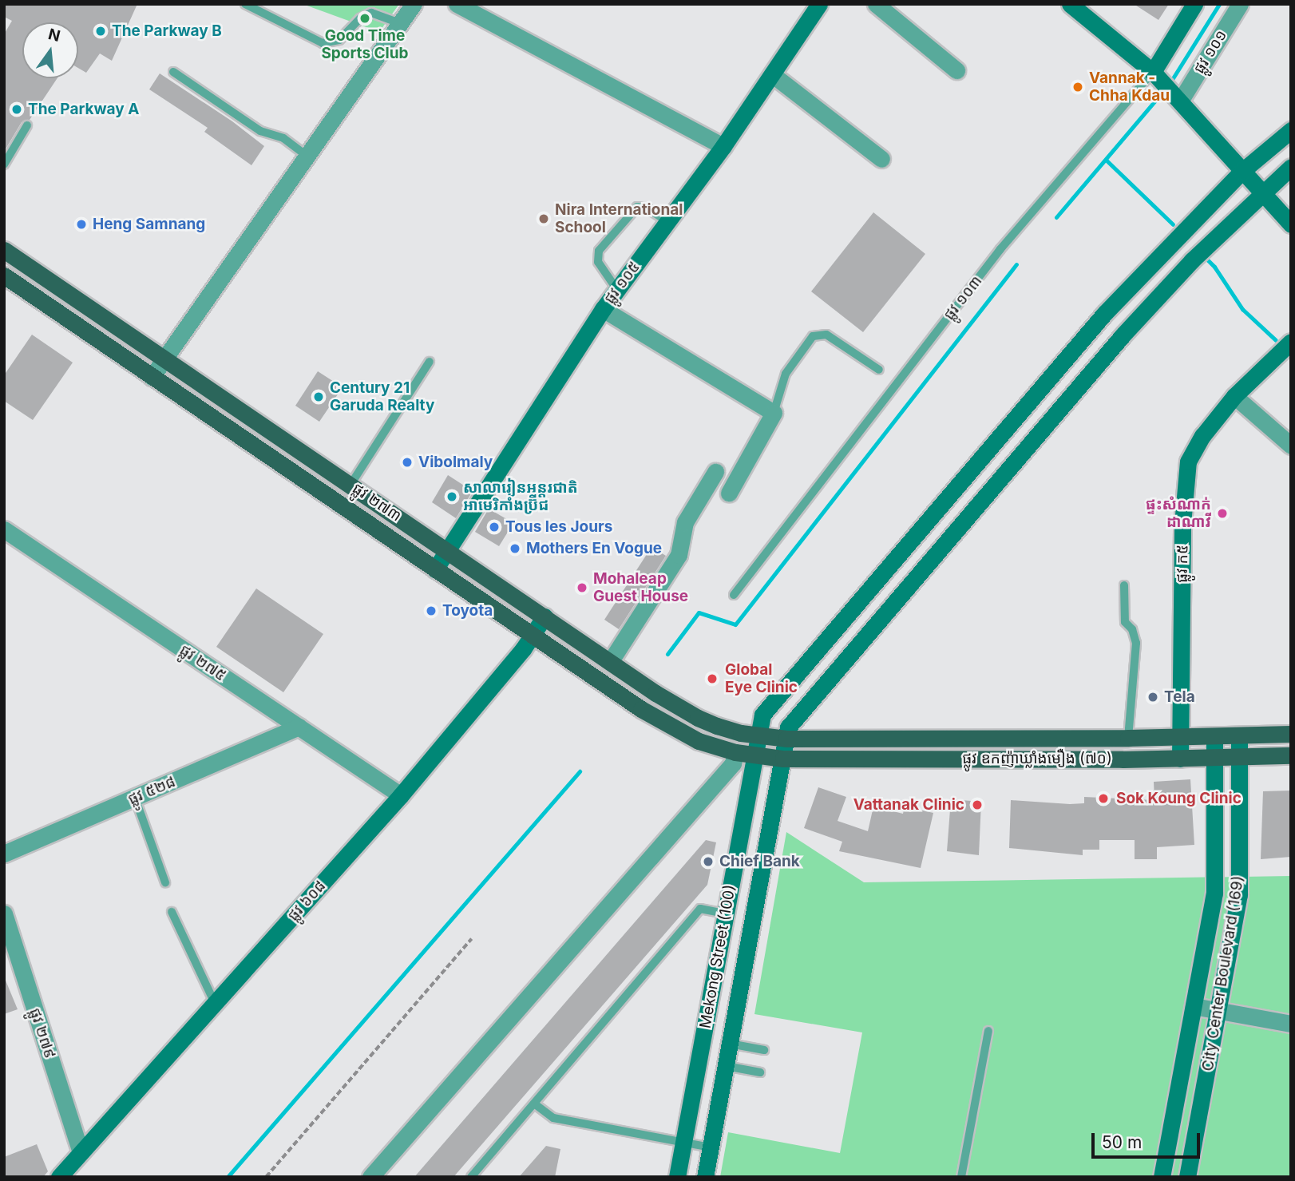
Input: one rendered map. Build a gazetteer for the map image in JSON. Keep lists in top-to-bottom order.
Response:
{
  "streets": {
    "main road": ["ផ្លូវ ២៧៣", "ផ្លូវ ឧកញ៉ាឃ្លាំងមឿង (៧០)"],
    "street": [
      "ផ្លូវ ១០១",
      "ផ្លូវ ១០៥",
      "ផ្លូវ ១០៣",
      "ផ្លូវ ក៥",
      "ផ្លូវ ២៧៥",
      "ផ្លូវ ៥២៨",
      "ផ្លូវ ៦០៨",
      "Mekong Street (100)",
      "City Center Boulevard (169)",
      "ផ្លូវ ២៧៩"
    ]
  },
  "crossings": [
    ["ផ្លូវ ១០១", "ផ្លូវ ១០៣"],
    ["ផ្លូវ ១០៥", "ផ្លូវ ២៧៣"],
    ["ផ្លូវ ២៧៣", "ផ្លូវ ឧកញ៉ាឃ្លាំងមឿង (៧០)"],
    ["ផ្លូវ ២៧៣", "ផ្លូវ ៦០៨"],
    ["ផ្លូវ ២៧៣", "Mekong Street (100)"],
    ["ផ្លូវ ក៥", "ផ្លូវ ឧកញ៉ាឃ្លាំងមឿង (៧០)"],
    ["ផ្លូវ ២៧៥", "ផ្លូវ ៥២៨"],
    ["ផ្លូវ ២៧៥", "ផ្លូវ ៦០៨"],
    ["ផ្លូវ ឧកញ៉ាឃ្លាំងមឿង (៧០)", "Mekong Street (100)"],
    ["ផ្លូវ ឧកញ៉ាឃ្លាំងមឿង (៧០)", "City Center Boulevard (169)"],
    ["ផ្លូវ ៦០៨", "ផ្លូវ ២៧៩"]
  ],
  "places": [
    "Good Time Sports Club",
    "The Parkway B",
    "Vannak - Chha Kdau",
    "The Parkway A",
    "Nira International School",
    "Heng Samnang",
    "Century 21 Garuda Realty",
    "Vibolmaly",
    "សាលារៀនអន្តរជាតិ អាមេរិកាំងប្រ៊ីជ",
    "ផ្ទះសំណាក់ ដាណាវី",
    "Tous les Jours",
    "Mothers En Vogue",
    "Mohaleap Guest House",
    "Toyota",
    "Global Eye Clinic",
    "Tela",
    "Sok Koung Clinic",
    "Vattanak Clinic",
    "Chief Bank"
  ],
  "scale_bar": "50 m",
  "north": "top"
}
